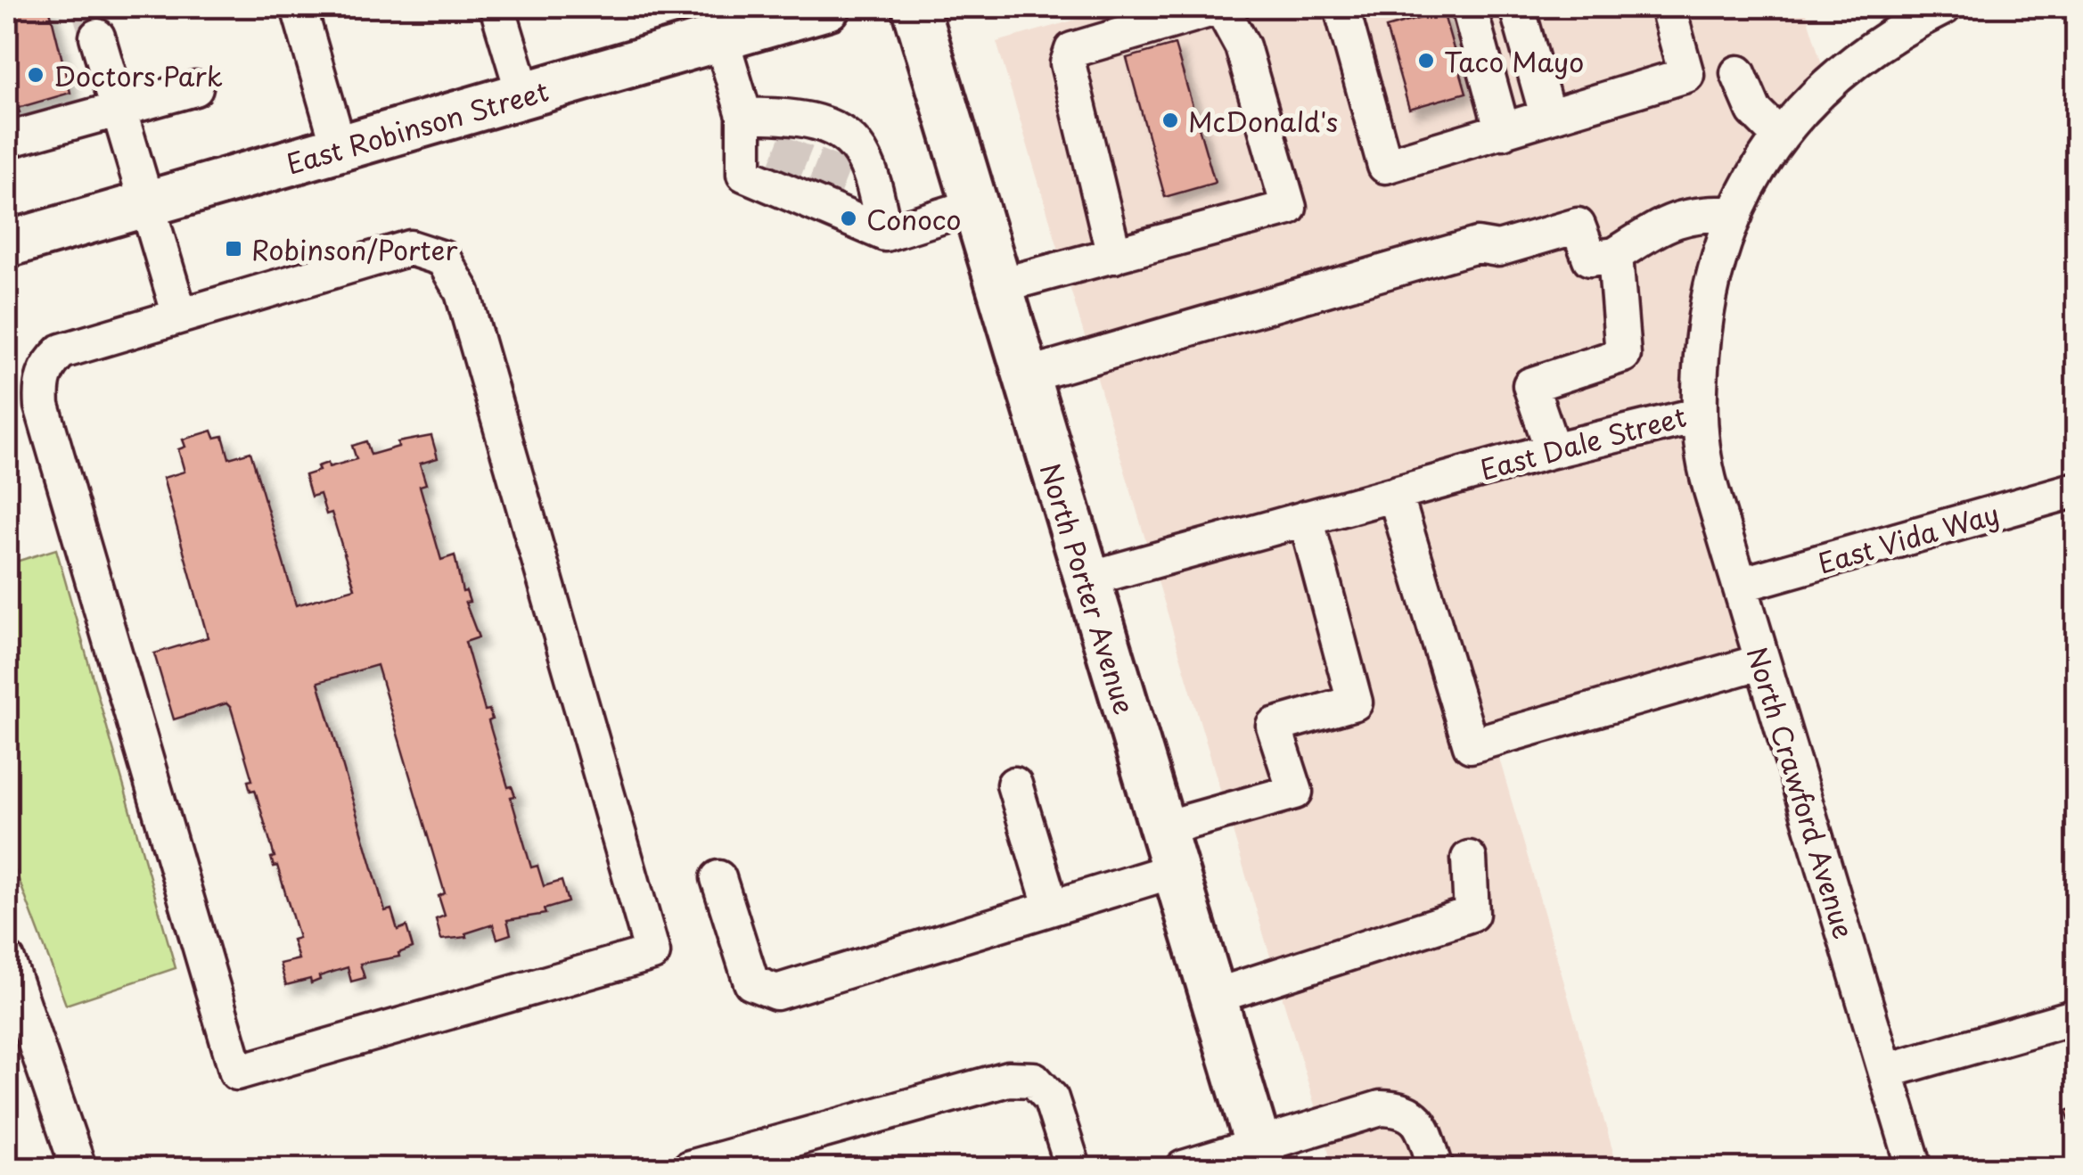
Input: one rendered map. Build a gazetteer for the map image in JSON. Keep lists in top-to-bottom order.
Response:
{
  "streets": {
    "main road": ["East Robinson Street", "North Porter Avenue"],
    "street": ["East Dale Street", "East Vida Way", "North Crawford Avenue"]
  },
  "crossings": [
    ["East Dale Street", "North Porter Avenue"],
    ["East Dale Street", "North Crawford Avenue"],
    ["East Vida Way", "North Crawford Avenue"]
  ],
  "places": {
    "other": [
      "Taco Mayo",
      "Doctors Park",
      "McDonald's",
      "Conoco"
    ],
    "transit": ["Robinson/Porter"]
  }
}
